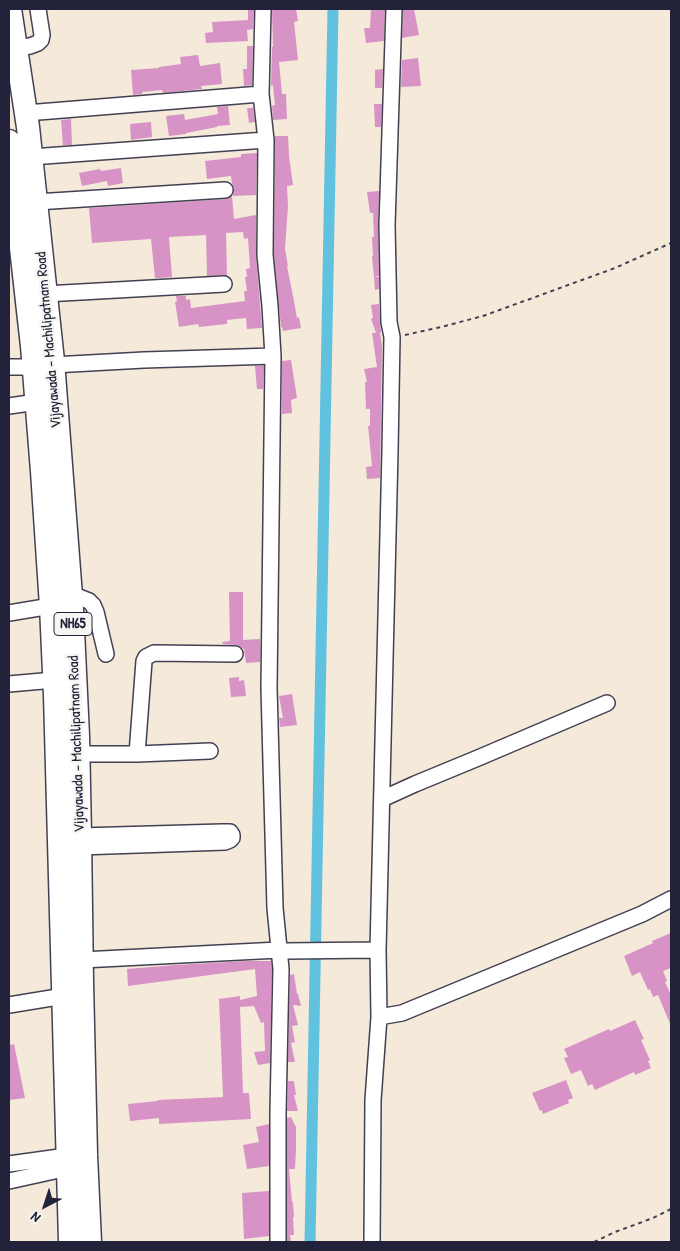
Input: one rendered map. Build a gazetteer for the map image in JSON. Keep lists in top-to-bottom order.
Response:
{
  "streets": {
    "highway": ["Vijayawada - Machilipatnam Road", "NH65"]
  },
  "north": "bottom left"
}
